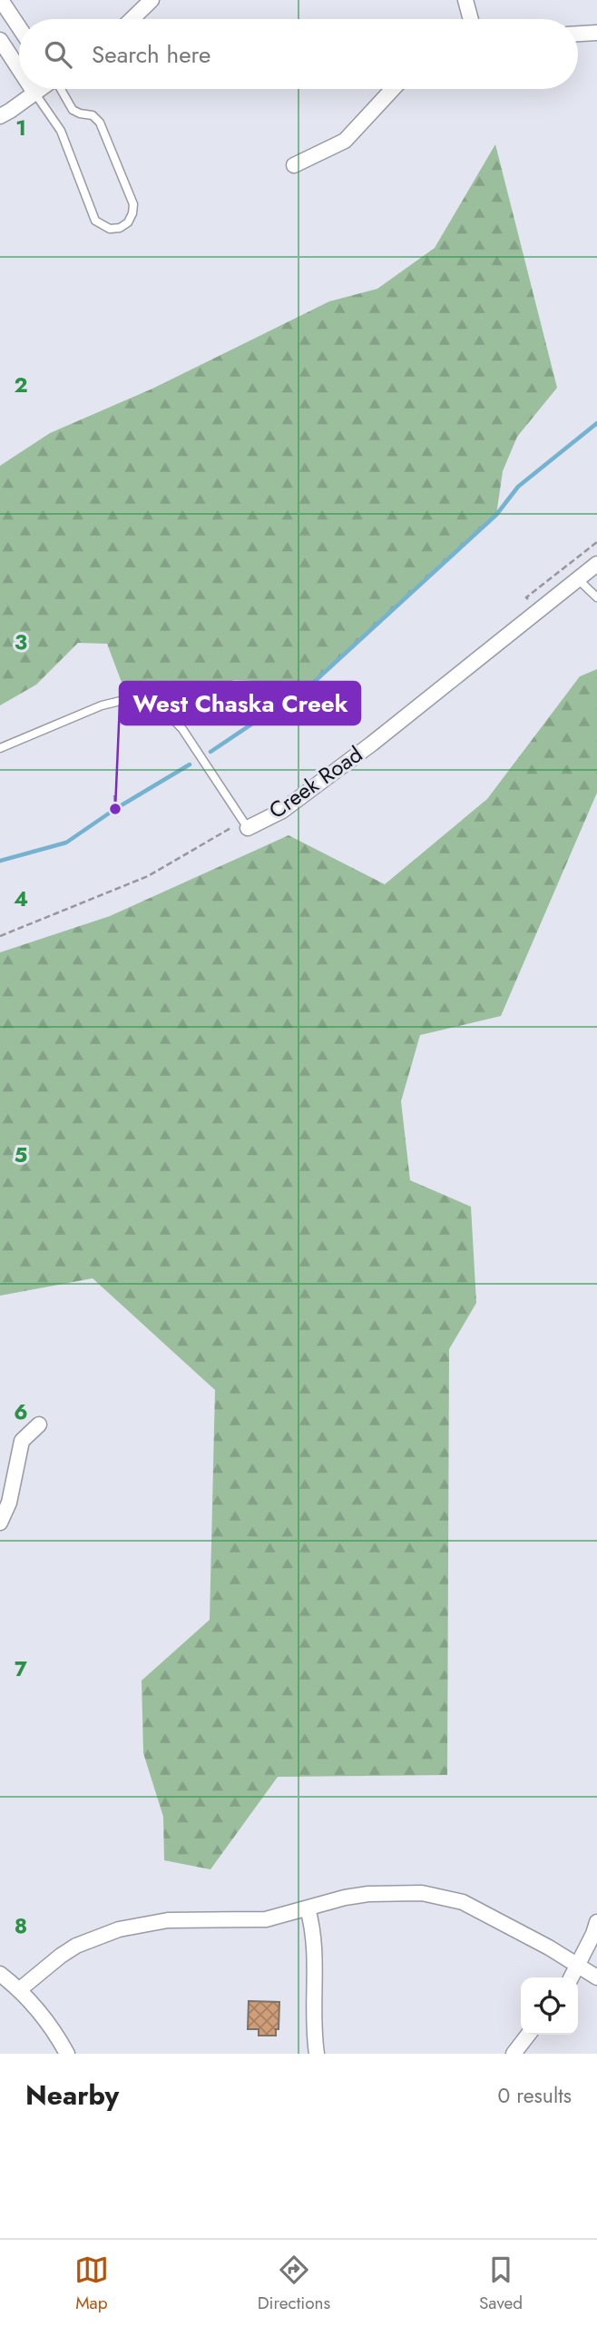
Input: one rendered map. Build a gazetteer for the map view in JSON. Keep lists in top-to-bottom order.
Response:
{
  "streets": {
    "street": ["Creek Road"]
  },
  "places": ["West Chaska Creek"],
  "page": {
    "search": "Search here",
    "heading": ["Nearby", "0 results"],
    "nav": ["Map", "Directions", "Saved"]
  },
  "grid": {
    "rows": [
      "1",
      "2",
      "3",
      "4",
      "5",
      "6",
      "7",
      "8"
    ]
  }
}
